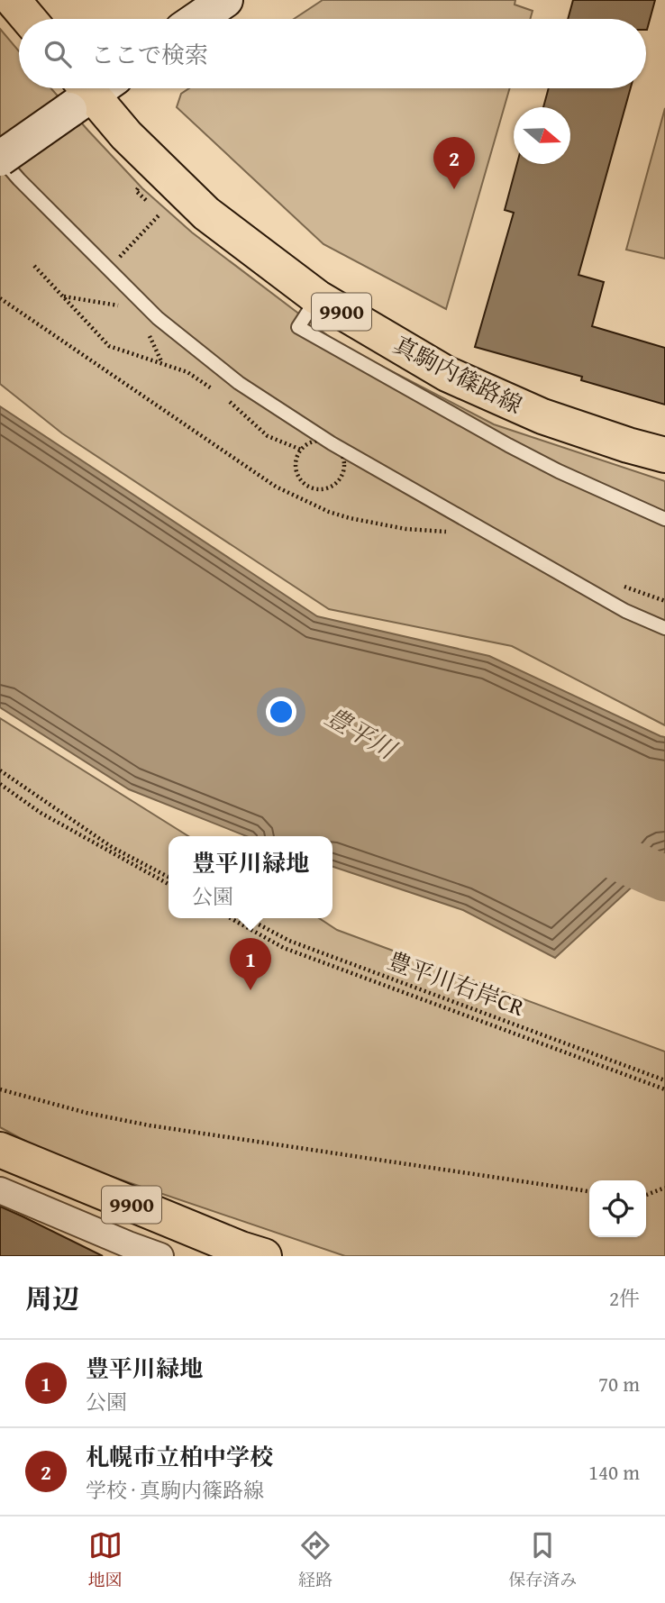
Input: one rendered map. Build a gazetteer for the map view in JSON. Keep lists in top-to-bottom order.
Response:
{
  "streets": {
    "main road": ["9900", "真駒内篠路線"],
    "path": ["豊平川右岸CR"]
  },
  "water": ["豊平川"],
  "north": "right",
  "page": {
    "search": "ここで検索",
    "pins": ["2", "1"],
    "popup": ["豊平川緑地", "公園"],
    "heading": ["周辺", "2件"],
    "list": [
      {
        "mark": "1",
        "name": "豊平川緑地",
        "note": "公園",
        "value": "70 m"
      },
      {
        "mark": "2",
        "name": "札幌市立柏中学校",
        "note": "学校 · 真駒内篠路線",
        "value": "140 m"
      }
    ],
    "nav": ["地図", "経路", "保存済み"]
  }
}
